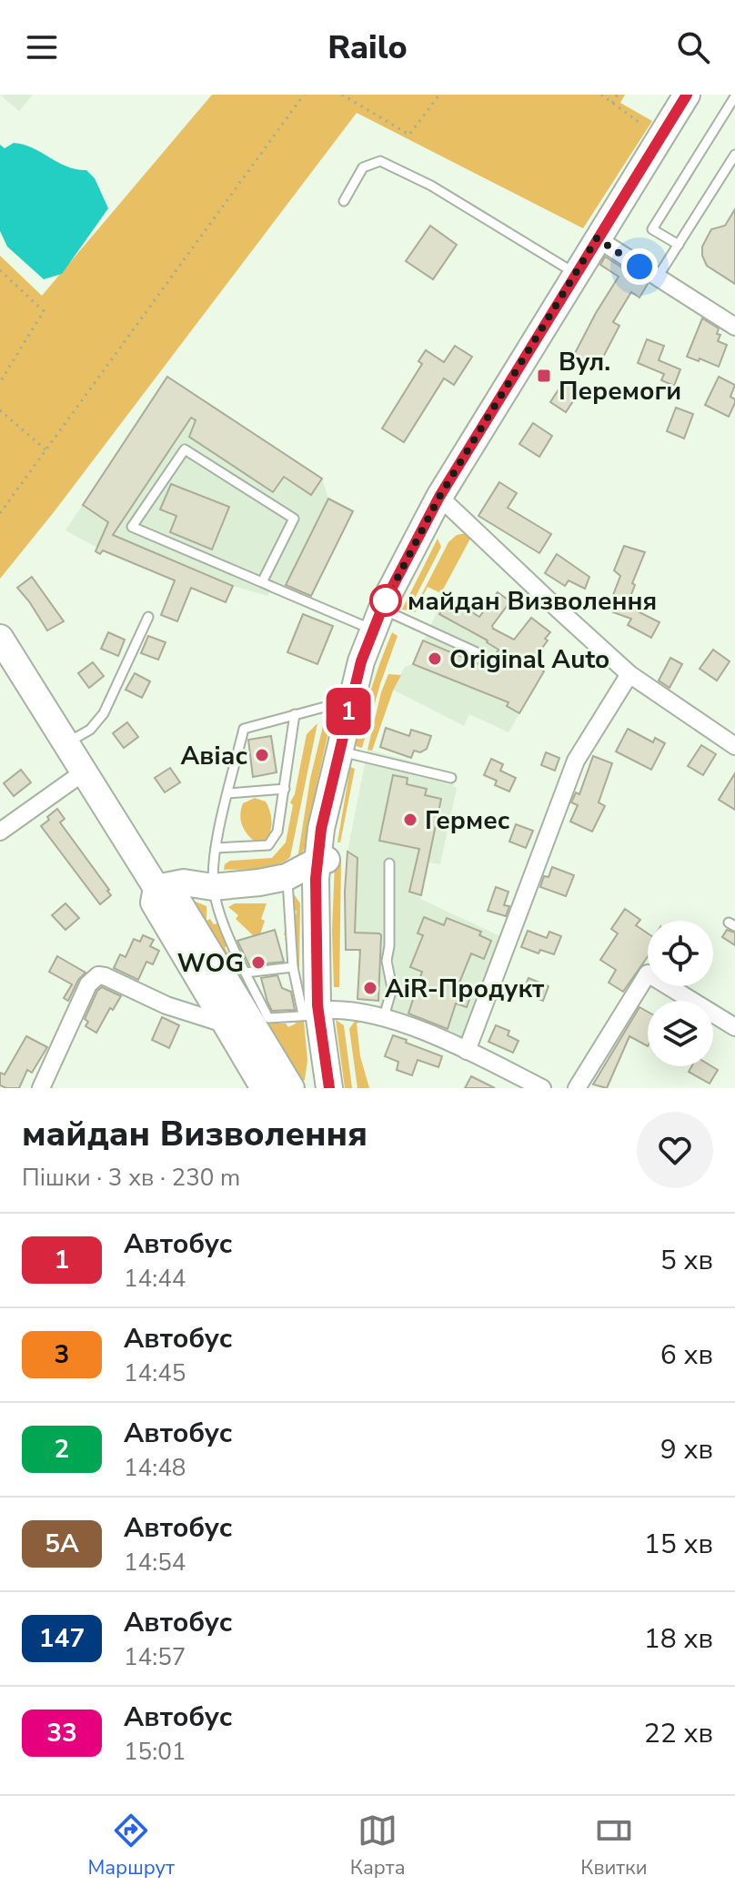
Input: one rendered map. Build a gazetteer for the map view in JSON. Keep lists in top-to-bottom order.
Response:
{
  "places": {
    "transit": ["Вул. Перемоги"],
    "other": [
      "майдан Визволення",
      "Original Auto",
      "Авіас",
      "Гермес",
      "WOG",
      "AiR-Продукт"
    ]
  },
  "lines": ["bus line 1"],
  "page": {
    "header": "Railo",
    "on_map": "1",
    "heading": ["майдан Визволення", "Пішки · 3 хв · 230 m"],
    "list": [
      {
        "mark": "1",
        "name": "Автобус",
        "note": "14:44",
        "value": "5 хв"
      },
      {
        "mark": "3",
        "name": "Автобус",
        "note": "14:45",
        "value": "6 хв"
      },
      {
        "mark": "2",
        "name": "Автобус",
        "note": "14:48",
        "value": "9 хв"
      },
      {
        "mark": "5А",
        "name": "Автобус",
        "note": "14:54",
        "value": "15 хв"
      },
      {
        "mark": "147",
        "name": "Автобус",
        "note": "14:57",
        "value": "18 хв"
      },
      {
        "mark": "33",
        "name": "Автобус",
        "note": "15:01",
        "value": "22 хв"
      }
    ],
    "tabs": ["Маршрут", "Карта", "Квитки"]
  }
}
